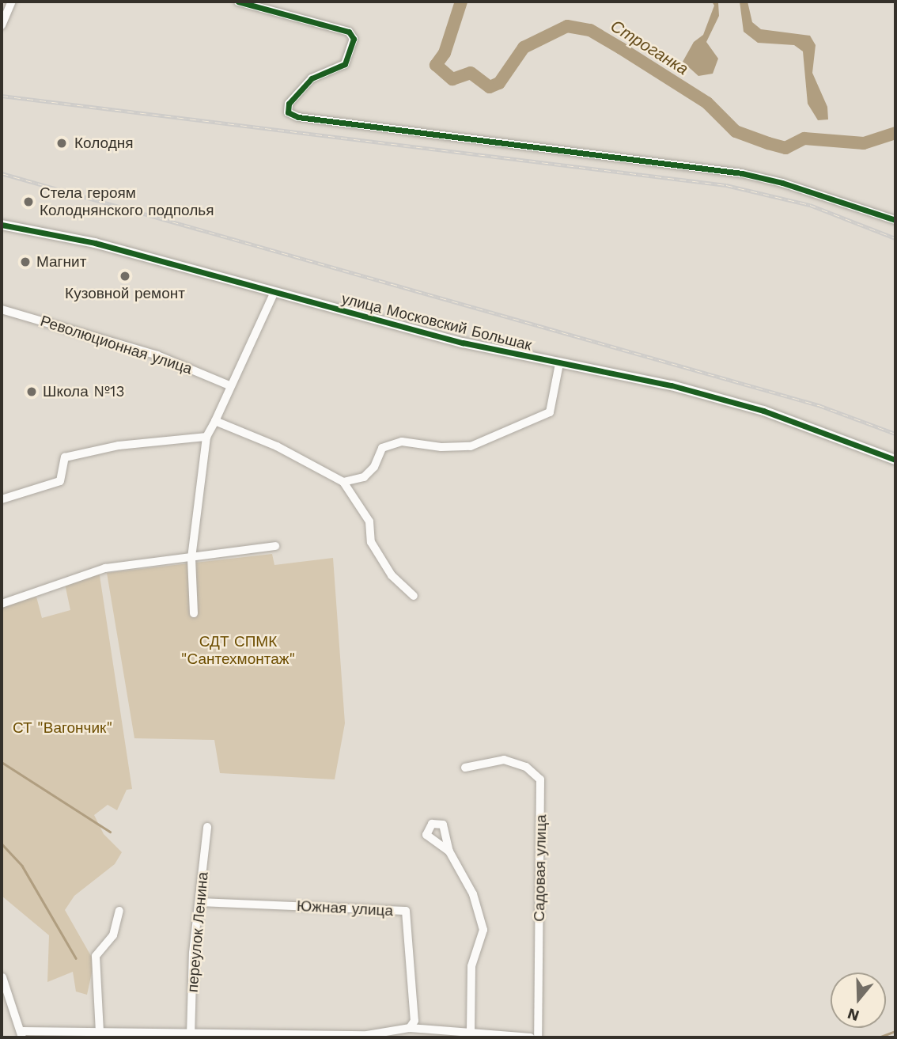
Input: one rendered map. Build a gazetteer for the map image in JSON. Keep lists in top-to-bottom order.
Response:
{
  "streets": {
    "street": [
      "улица Московский Большак",
      "Революционная улица",
      "Садовая улица",
      "Южная улица",
      "переулок Ленина"
    ]
  },
  "crossings": [
    ["Южная улица", "переулок Ленина"]
  ],
  "water": ["Строганка"],
  "parks": ["СДТ СПМК \"Сантехмонтаж\"", "СТ \"Вагончик\""],
  "places": [
    "Колодня",
    "Стела героям Колоднянского подполья",
    "Магнит",
    "Кузовной ремонт",
    "Школа №13"
  ],
  "north": "bottom"
}
